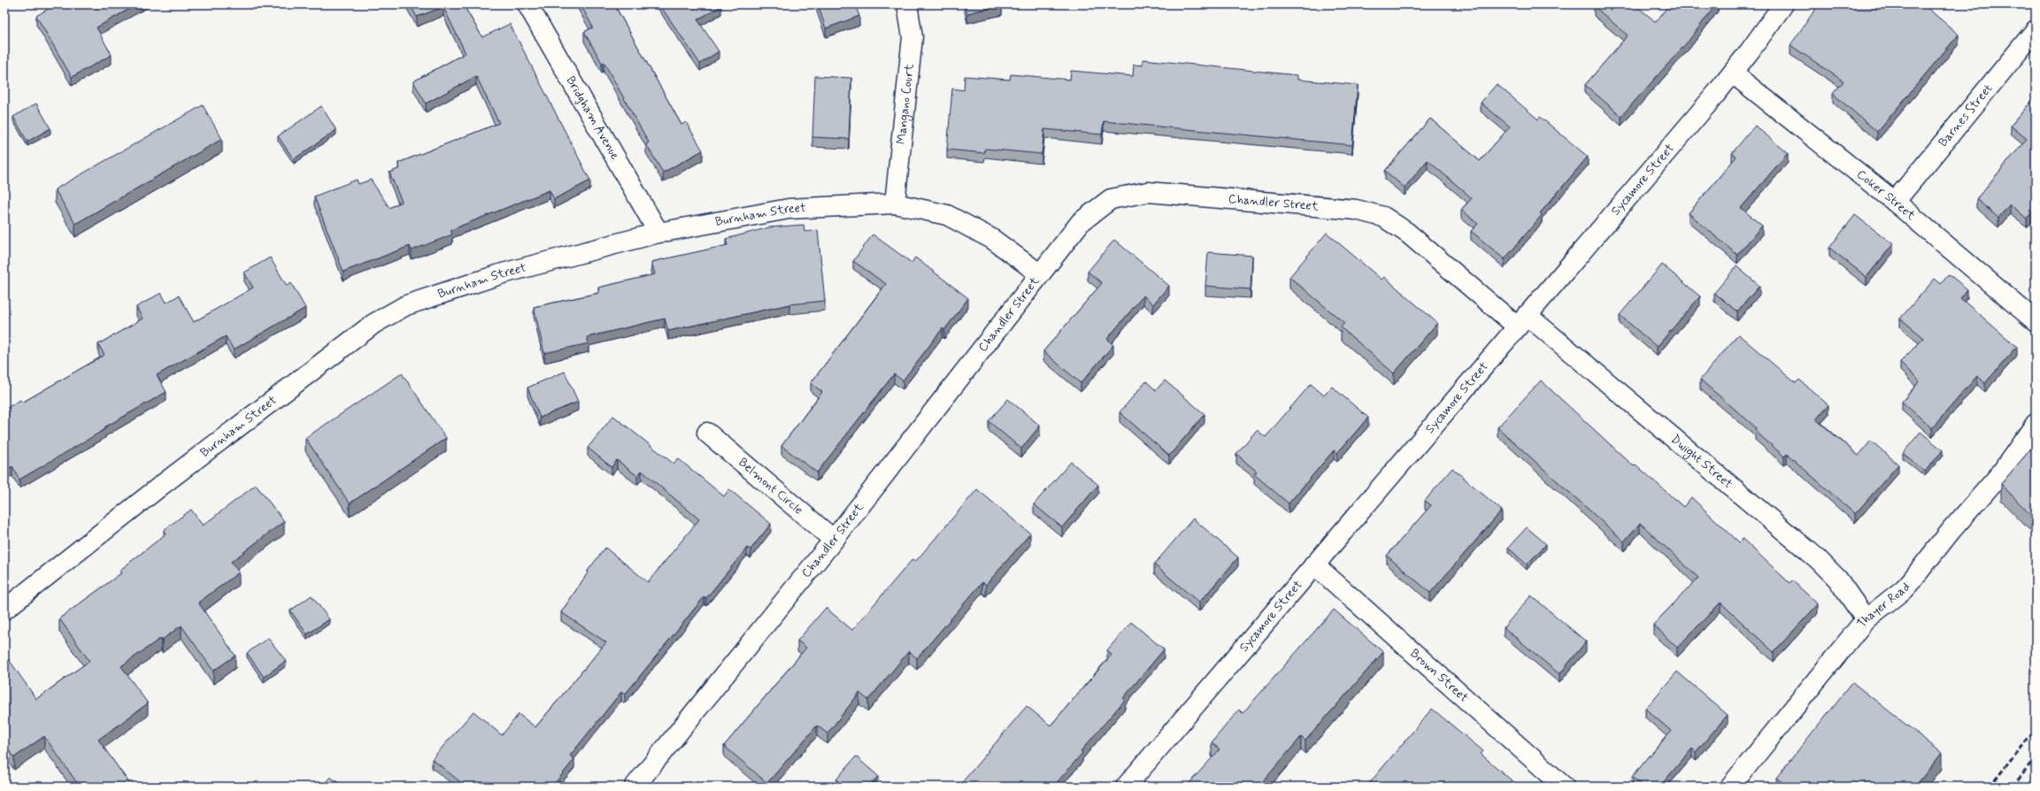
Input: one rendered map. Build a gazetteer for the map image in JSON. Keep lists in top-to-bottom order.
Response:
{
  "streets": {
    "street": [
      "Mangano Court",
      "Barnes Street",
      "Bridgham Avenue",
      "Sycamore Street",
      "Coker Street",
      "Chandler Street",
      "Burnham Street",
      "Dwight Street",
      "Belmont Circle",
      "Thayer Road",
      "Brown Street"
    ]
  },
  "crossings": [
    ["Mangano Court", "Burnham Street"],
    ["Barnes Street", "Coker Street"],
    ["Bridgham Avenue", "Burnham Street"],
    ["Sycamore Street", "Coker Street"],
    ["Sycamore Street", "Chandler Street"],
    ["Sycamore Street", "Dwight Street"],
    ["Sycamore Street", "Brown Street"],
    ["Chandler Street", "Burnham Street"],
    ["Chandler Street", "Dwight Street"],
    ["Chandler Street", "Belmont Circle"],
    ["Dwight Street", "Thayer Road"]
  ]
}
